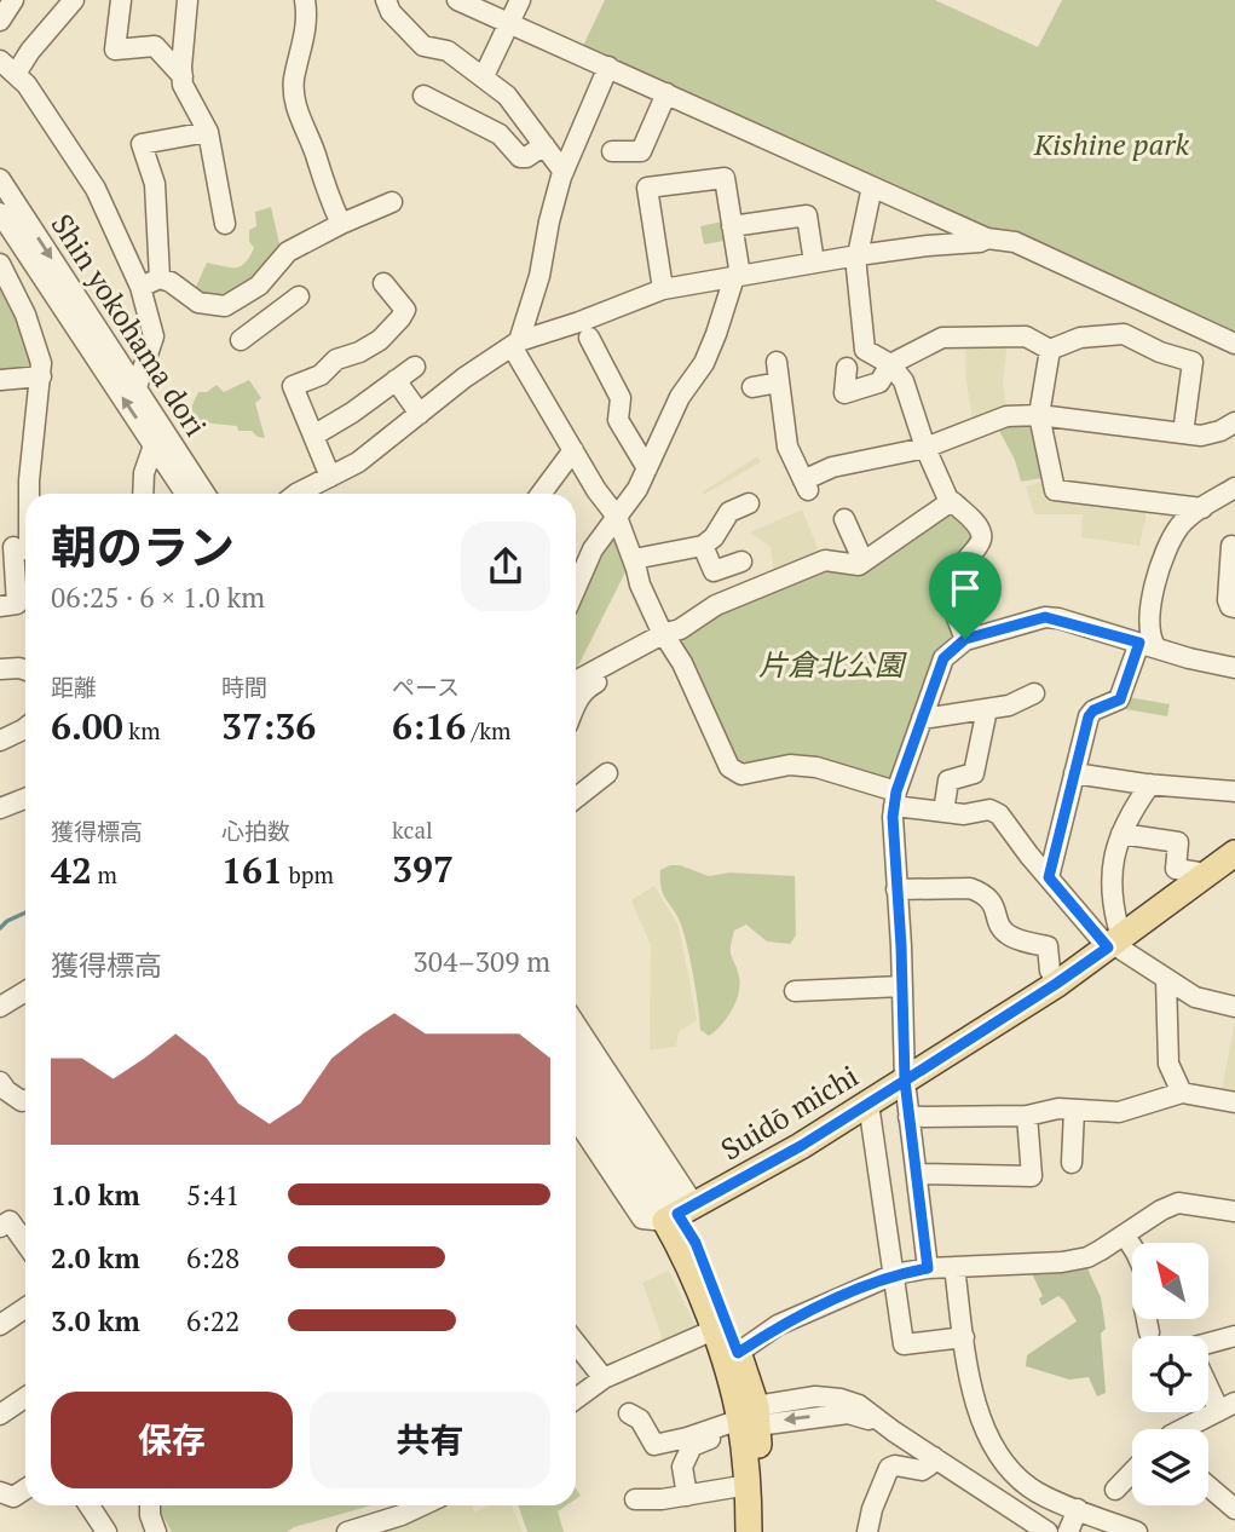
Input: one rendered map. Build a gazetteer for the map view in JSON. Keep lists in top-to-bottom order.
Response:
{
  "streets": {
    "main road": ["Suidō michi"],
    "street": ["Shin yokohama dori"]
  },
  "parks": ["Kishine park", "片倉北公園"],
  "north": "top left",
  "page": {
    "heading": ["朝のラン", "06:25 · 6 × 1.0 km"],
    "stats": [
      ["距離", "6.00 km"],
      ["時間", "37:36"],
      ["ペース", "6:16 /km"],
      ["獲得標高", "42 m"],
      ["心拍数", "161 bpm"],
      ["kcal", "397"]
    ],
    "chart": ["獲得標高", "304–309 m"],
    "list": [
      {
        "name": "1.0 km",
        "note": "5:41"
      },
      {
        "name": "2.0 km",
        "note": "6:28"
      },
      {
        "name": "3.0 km",
        "note": "6:22"
      }
    ],
    "buttons": ["保存", "共有"]
  }
}
